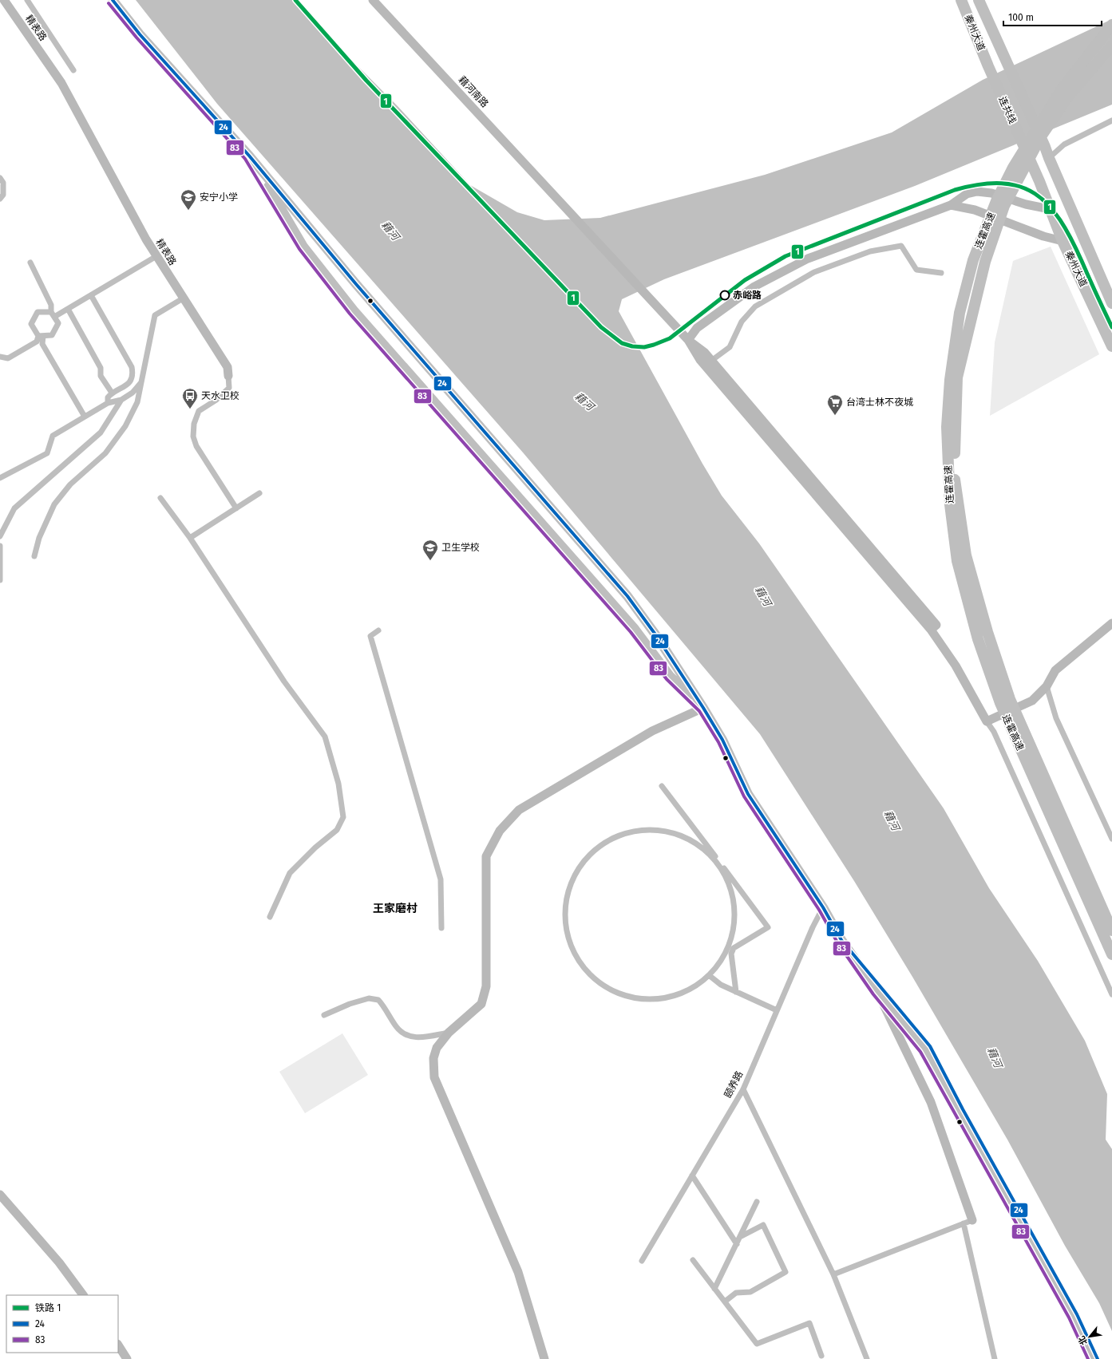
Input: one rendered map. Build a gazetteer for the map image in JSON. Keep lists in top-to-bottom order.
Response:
{
  "streets": {
    "highway": ["秦州大道", "连共线", "连霍高速"],
    "main road": ["精表路", "藉河南路"],
    "street": ["颐养路"]
  },
  "crossings": [
    ["秦州大道", "连共线"]
  ],
  "districts": ["王家磨村"],
  "water": ["藉河"],
  "places": {
    "school or university": ["安宁小学", "卫生学校"],
    "other": ["赤峪路"],
    "bus stop": ["天水卫校"],
    "supermarket": ["台湾士林不夜城"]
  },
  "lines": ["rail line 1", "transit line 24", "transit line 83"],
  "legend": ["铁路 1", "24", "83"],
  "scale_bar": "100 m",
  "north": "bottom left"
}
